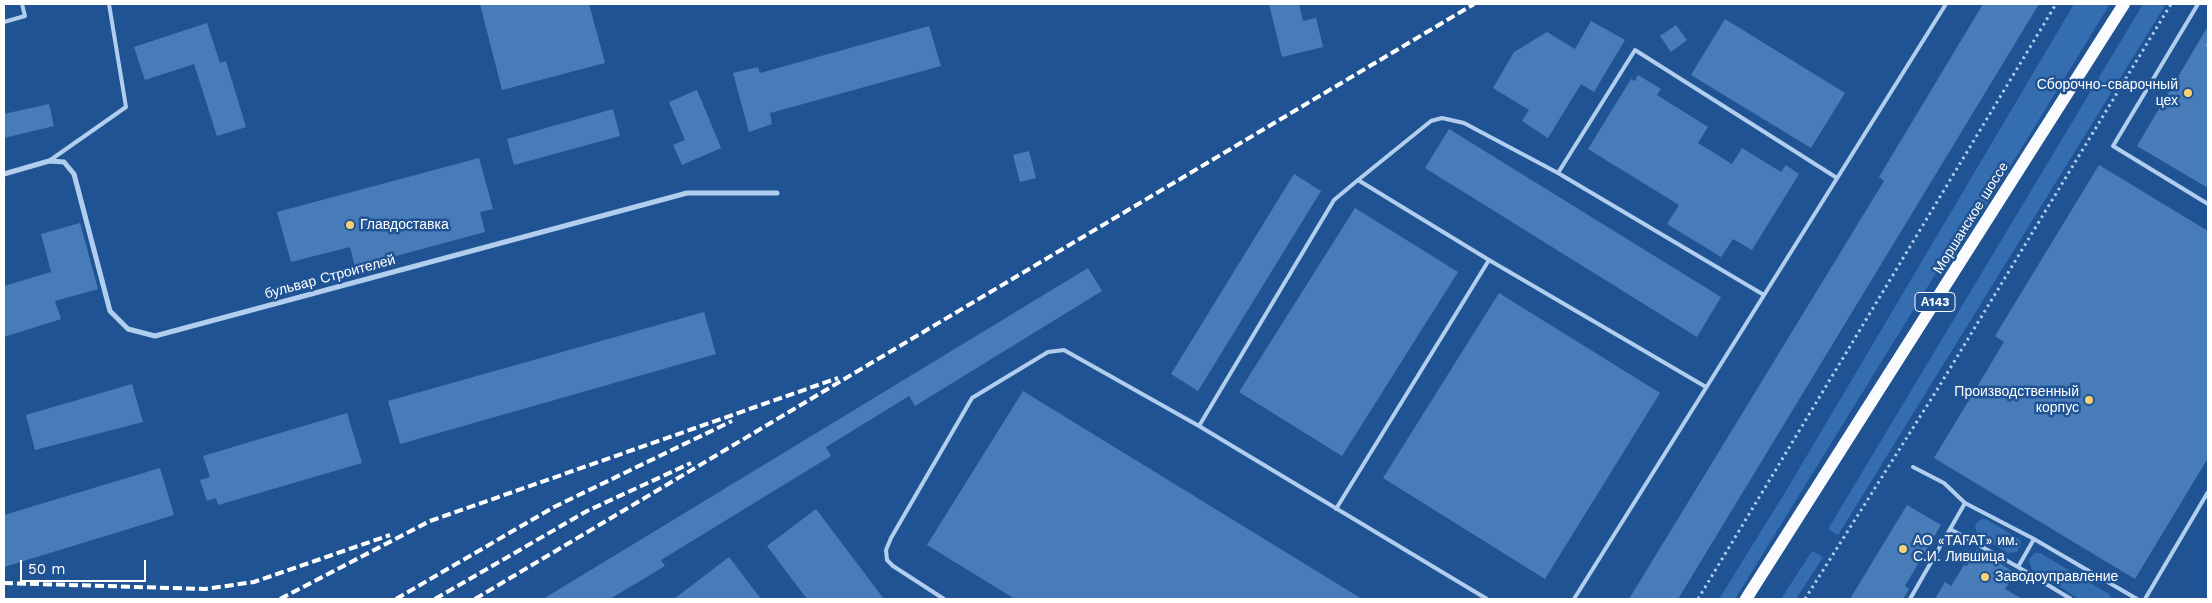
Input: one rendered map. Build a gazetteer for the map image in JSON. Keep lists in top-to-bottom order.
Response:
{
  "streets": {
    "main road": ["Моршанское шоссе", "А143"],
    "street": ["бульвар Строителей"]
  },
  "places": [
    "Сборочно-сварочный цех",
    "Главдоставка",
    "Производственный корпус",
    "АО «ТАГАТ» им. С.И. Лившица",
    "Заводоуправление"
  ],
  "scale_bar": "50 m"
}
